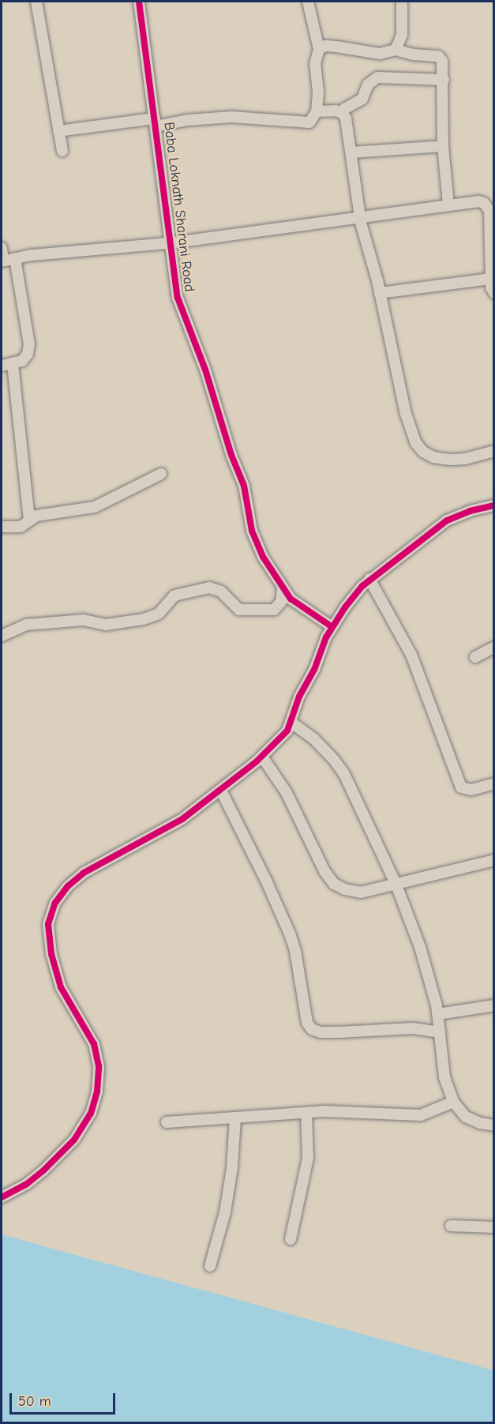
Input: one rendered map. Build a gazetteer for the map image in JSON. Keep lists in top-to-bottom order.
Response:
{
  "streets": {
    "street": ["Baba Loknath Sharani Road"]
  },
  "scale_bar": "50 m"
}
